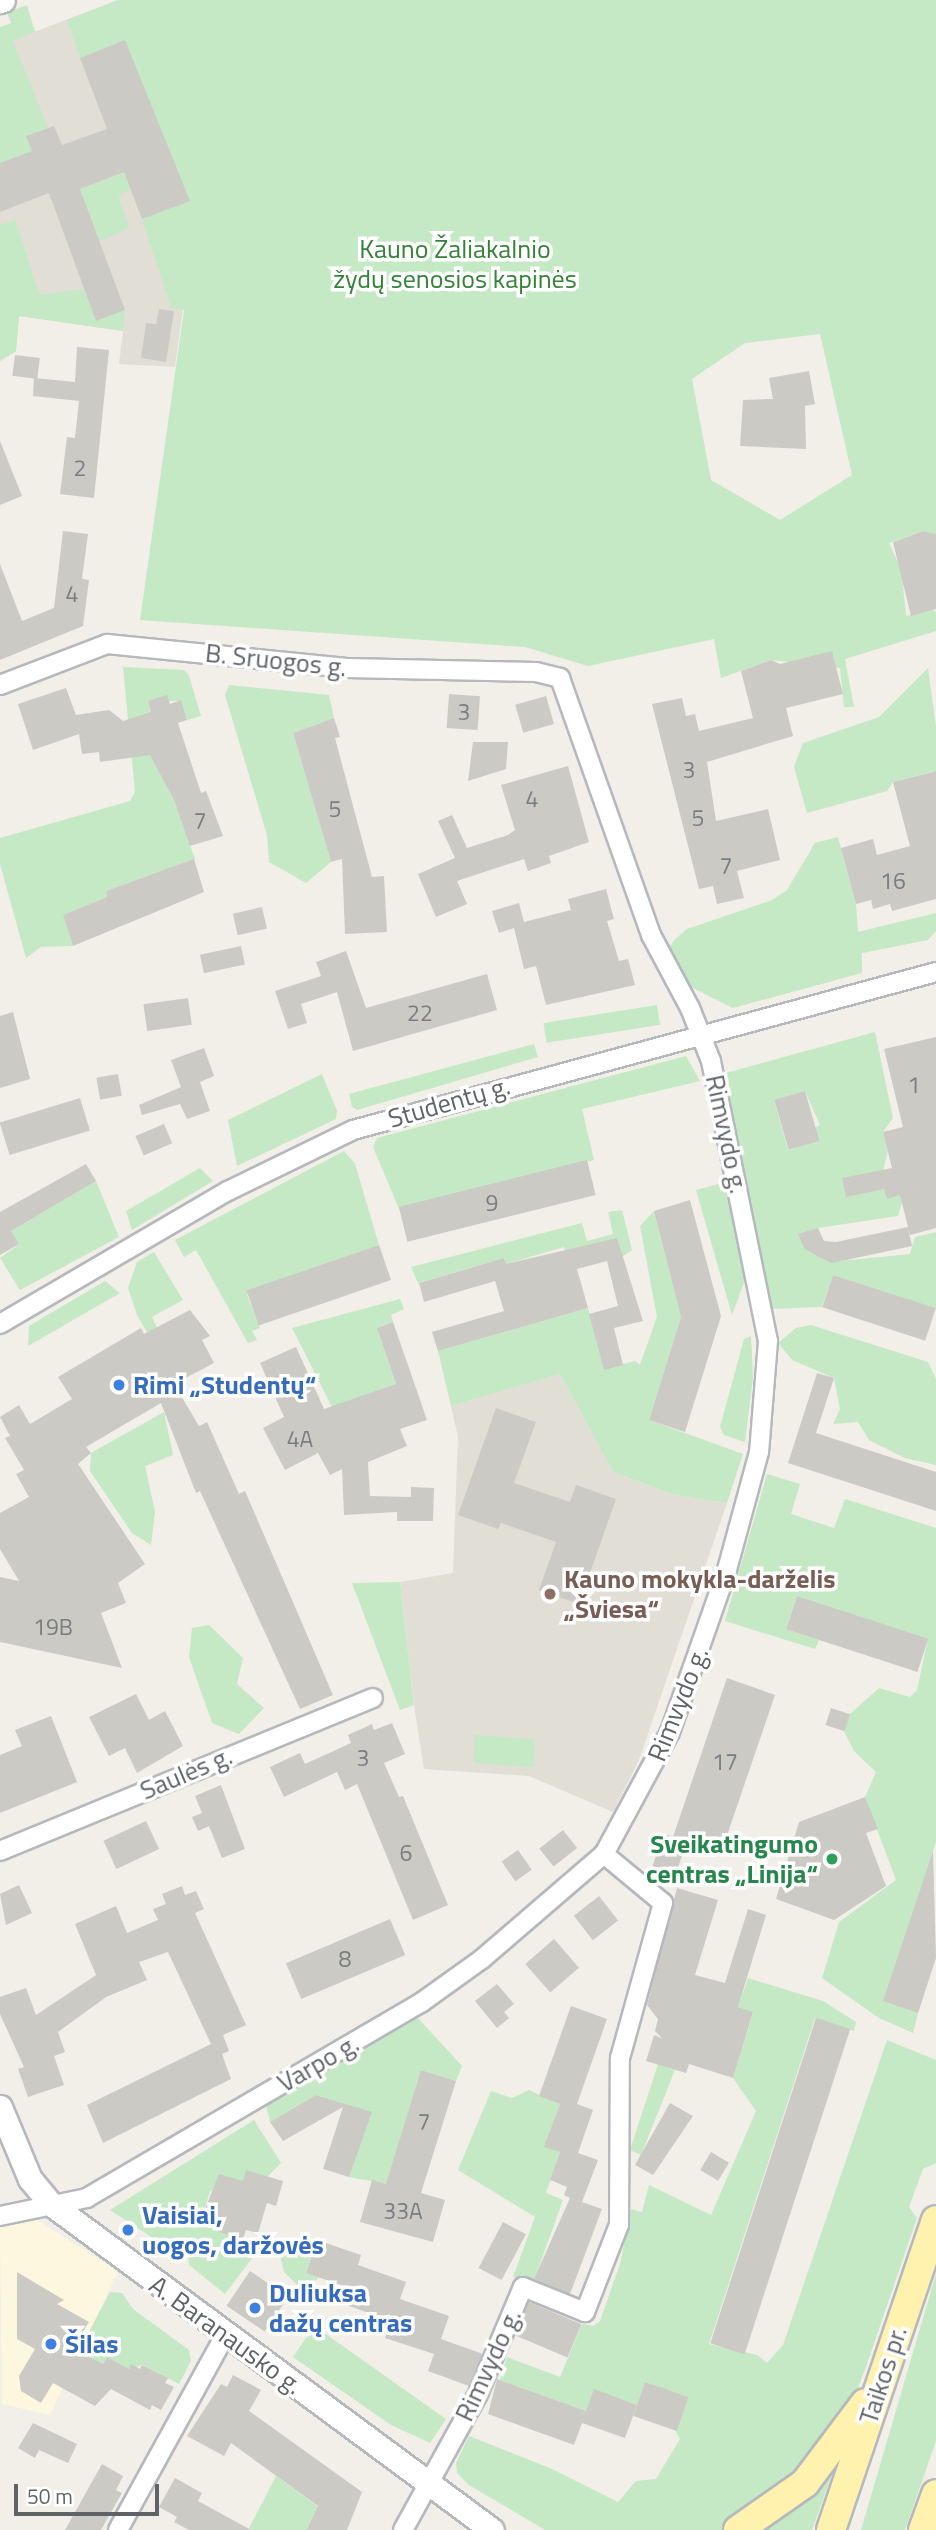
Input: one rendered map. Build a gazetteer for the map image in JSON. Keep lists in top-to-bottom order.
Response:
{
  "streets": {
    "main road": ["Taikos pr."],
    "street": [
      "B. Sruogos g.",
      "Studentų g.",
      "Rimvydo g.",
      "Saulės g.",
      "Varpo g.",
      "A. Baranausko g."
    ]
  },
  "crossings": [
    ["B. Sruogos g.", "Rimvydo g."],
    ["Studentų g.", "Rimvydo g."],
    ["Rimvydo g.", "Varpo g."],
    ["Rimvydo g.", "A. Baranausko g."],
    ["Varpo g.", "A. Baranausko g."]
  ],
  "parks": ["Kauno Žaliakalnio žydų senosios kapinės"],
  "places": [
    "Rimi „Studentų“",
    "Kauno mokykla-darželis „Šviesa“",
    "Sveikatingumo centras „Linija“",
    "Vaisiai, uogos, daržovės",
    "Duliuksa dažų centras",
    "Šilas"
  ],
  "house_numbers": [
    "2",
    "4",
    "3",
    "3",
    "4",
    "5",
    "5",
    "7",
    "7",
    "16",
    "22",
    "1",
    "9",
    "4A",
    "19B",
    "3",
    "17",
    "6",
    "8",
    "7",
    "33A"
  ],
  "scale_bar": "50 m"
}
